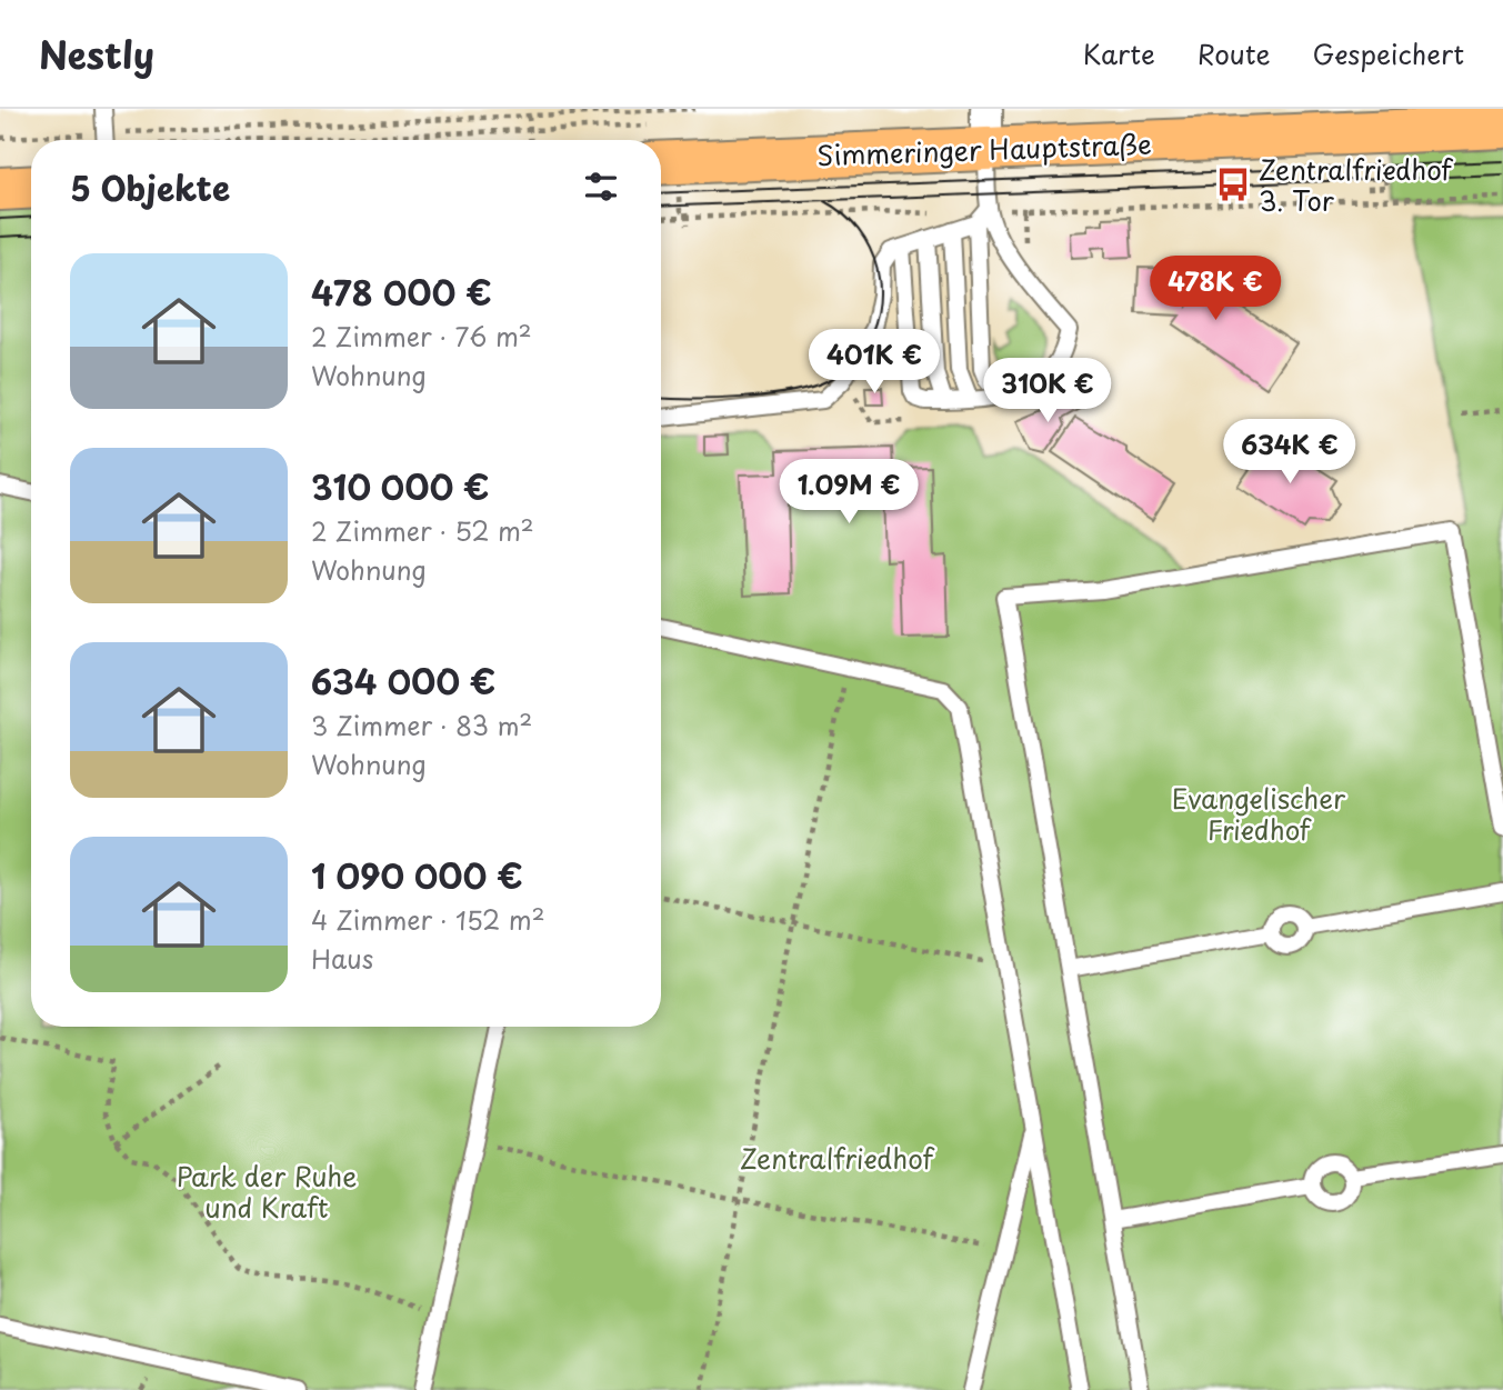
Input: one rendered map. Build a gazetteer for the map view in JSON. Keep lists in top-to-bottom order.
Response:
{
  "streets": {
    "main road": ["Simmeringer Hauptstraße"]
  },
  "parks": ["Evangelischer Friedhof", "Zentralfriedhof", "Park der Ruhe und Kraft"],
  "places": {
    "bus stop": ["Zentralfriedhof 3. Tor"]
  },
  "page": {
    "header": "Nestly",
    "nav": ["Karte", "Route", "Gespeichert"],
    "heading": "5 Objekte",
    "list": [
      {
        "name": "478 000 €",
        "note": "2 Zimmer · 76 m² · Wohnung"
      },
      {
        "name": "310 000 €",
        "note": "2 Zimmer · 52 m² · Wohnung"
      },
      {
        "name": "634 000 €",
        "note": "3 Zimmer · 83 m² · Wohnung"
      },
      {
        "name": "1 090 000 €",
        "note": "4 Zimmer · 152 m² · Haus"
      }
    ],
    "price": [
      "478K €",
      "401K €",
      "310K €",
      "634K €",
      "1.09M €"
    ]
  }
}
